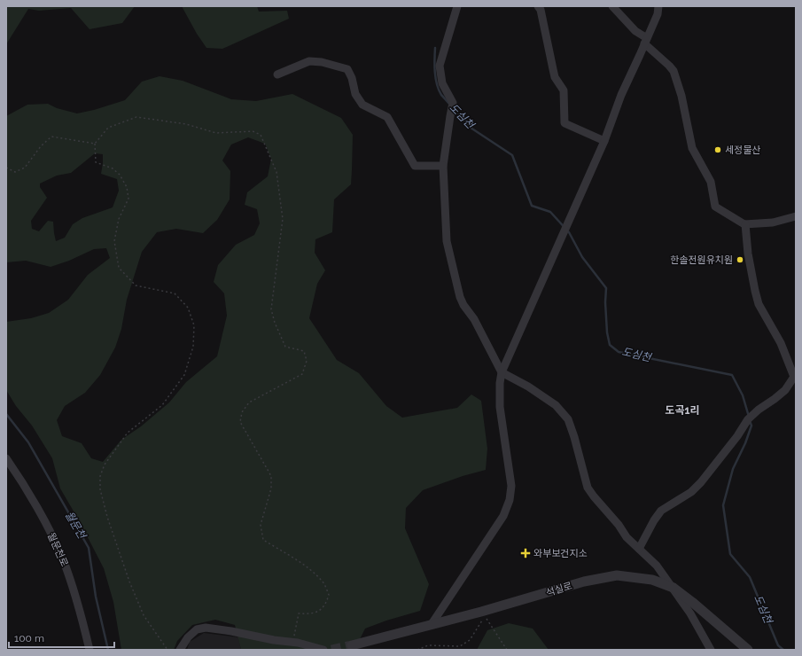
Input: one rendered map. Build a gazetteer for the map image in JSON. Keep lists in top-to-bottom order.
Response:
{
  "streets": {
    "street": ["월문천로", "석실로"]
  },
  "districts": ["도곡1리"],
  "water": ["도심천", "월문천"],
  "places": {
    "other": ["세정물산", "한솔전원유치원"],
    "health": ["와부보건지소"]
  },
  "scale_bar": "100 m"
}
